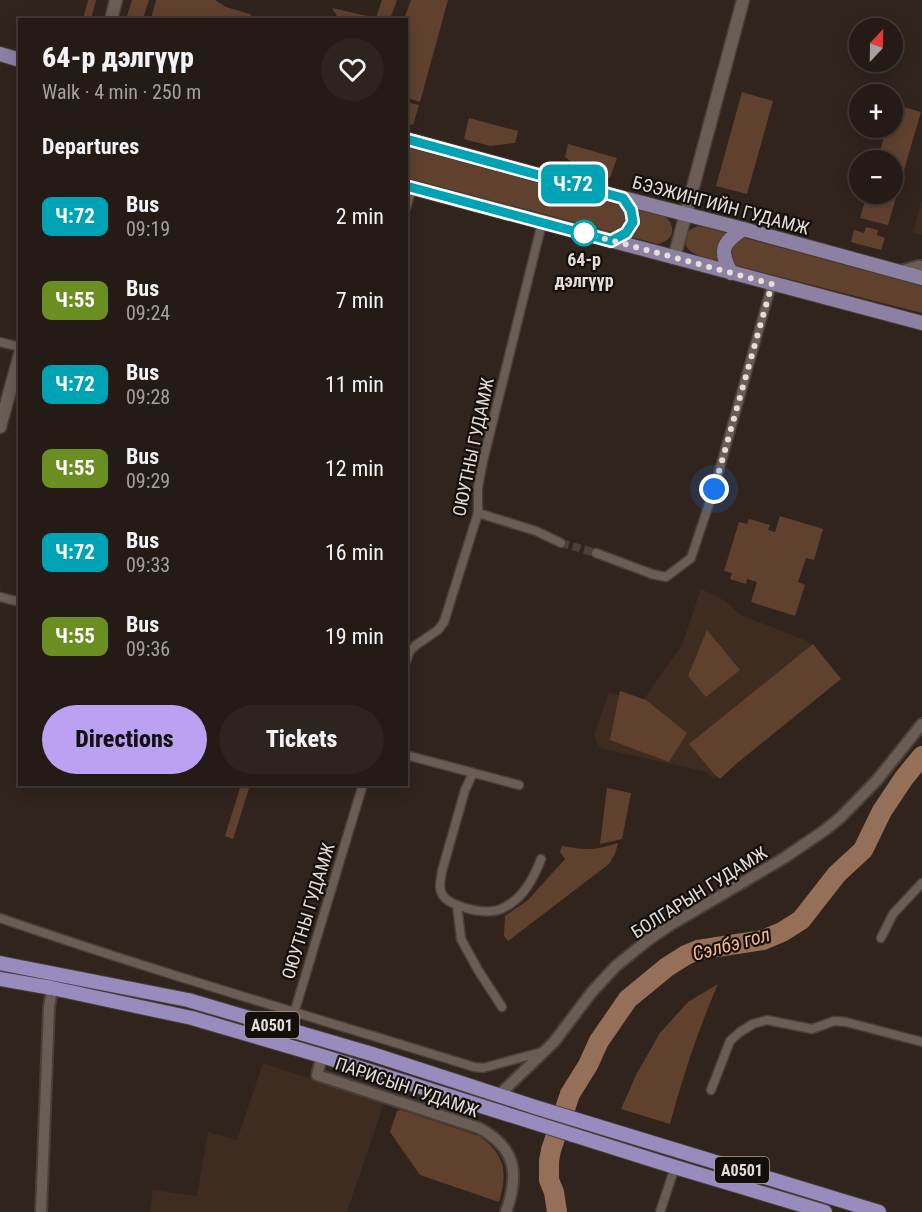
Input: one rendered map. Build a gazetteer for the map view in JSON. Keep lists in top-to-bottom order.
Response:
{
  "streets": {
    "highway": ["A0501"],
    "main road": ["БЭЭЖИНГИЙН ГУДАМЖ"],
    "street": ["ОЮУТНЫ ГУДАМЖ", "БОЛГАРЫН ГУДАМЖ", "ПАРИСЫН ГУДАМЖ"]
  },
  "crossings": [
    ["ОЮУТНЫ ГУДАМЖ", "A0501"],
    ["БОЛГАРЫН ГУДАМЖ", "A0501"],
    ["A0501", "ПАРИСЫН ГУДАМЖ"]
  ],
  "water": ["Сэлбэ гол"],
  "places": ["64-р дэлгүүр"],
  "lines": ["bus line Ч:72"],
  "north": "top",
  "page": {
    "on_map": "Ч:72",
    "map_buttons": ["+", "−"],
    "heading": [
      ["64-р дэлгүүр", "Walk · 4 min · 250 m"],
      "Departures"
    ],
    "list": [
      {
        "mark": "Ч:72",
        "name": "Bus",
        "note": "09:19",
        "value": "2 min"
      },
      {
        "mark": "Ч:55",
        "name": "Bus",
        "note": "09:24",
        "value": "7 min"
      },
      {
        "mark": "Ч:72",
        "name": "Bus",
        "note": "09:28",
        "value": "11 min"
      },
      {
        "mark": "Ч:55",
        "name": "Bus",
        "note": "09:29",
        "value": "12 min"
      },
      {
        "mark": "Ч:72",
        "name": "Bus",
        "note": "09:33",
        "value": "16 min"
      },
      {
        "mark": "Ч:55",
        "name": "Bus",
        "note": "09:36",
        "value": "19 min"
      }
    ],
    "buttons": ["Directions", "Tickets"]
  }
}
